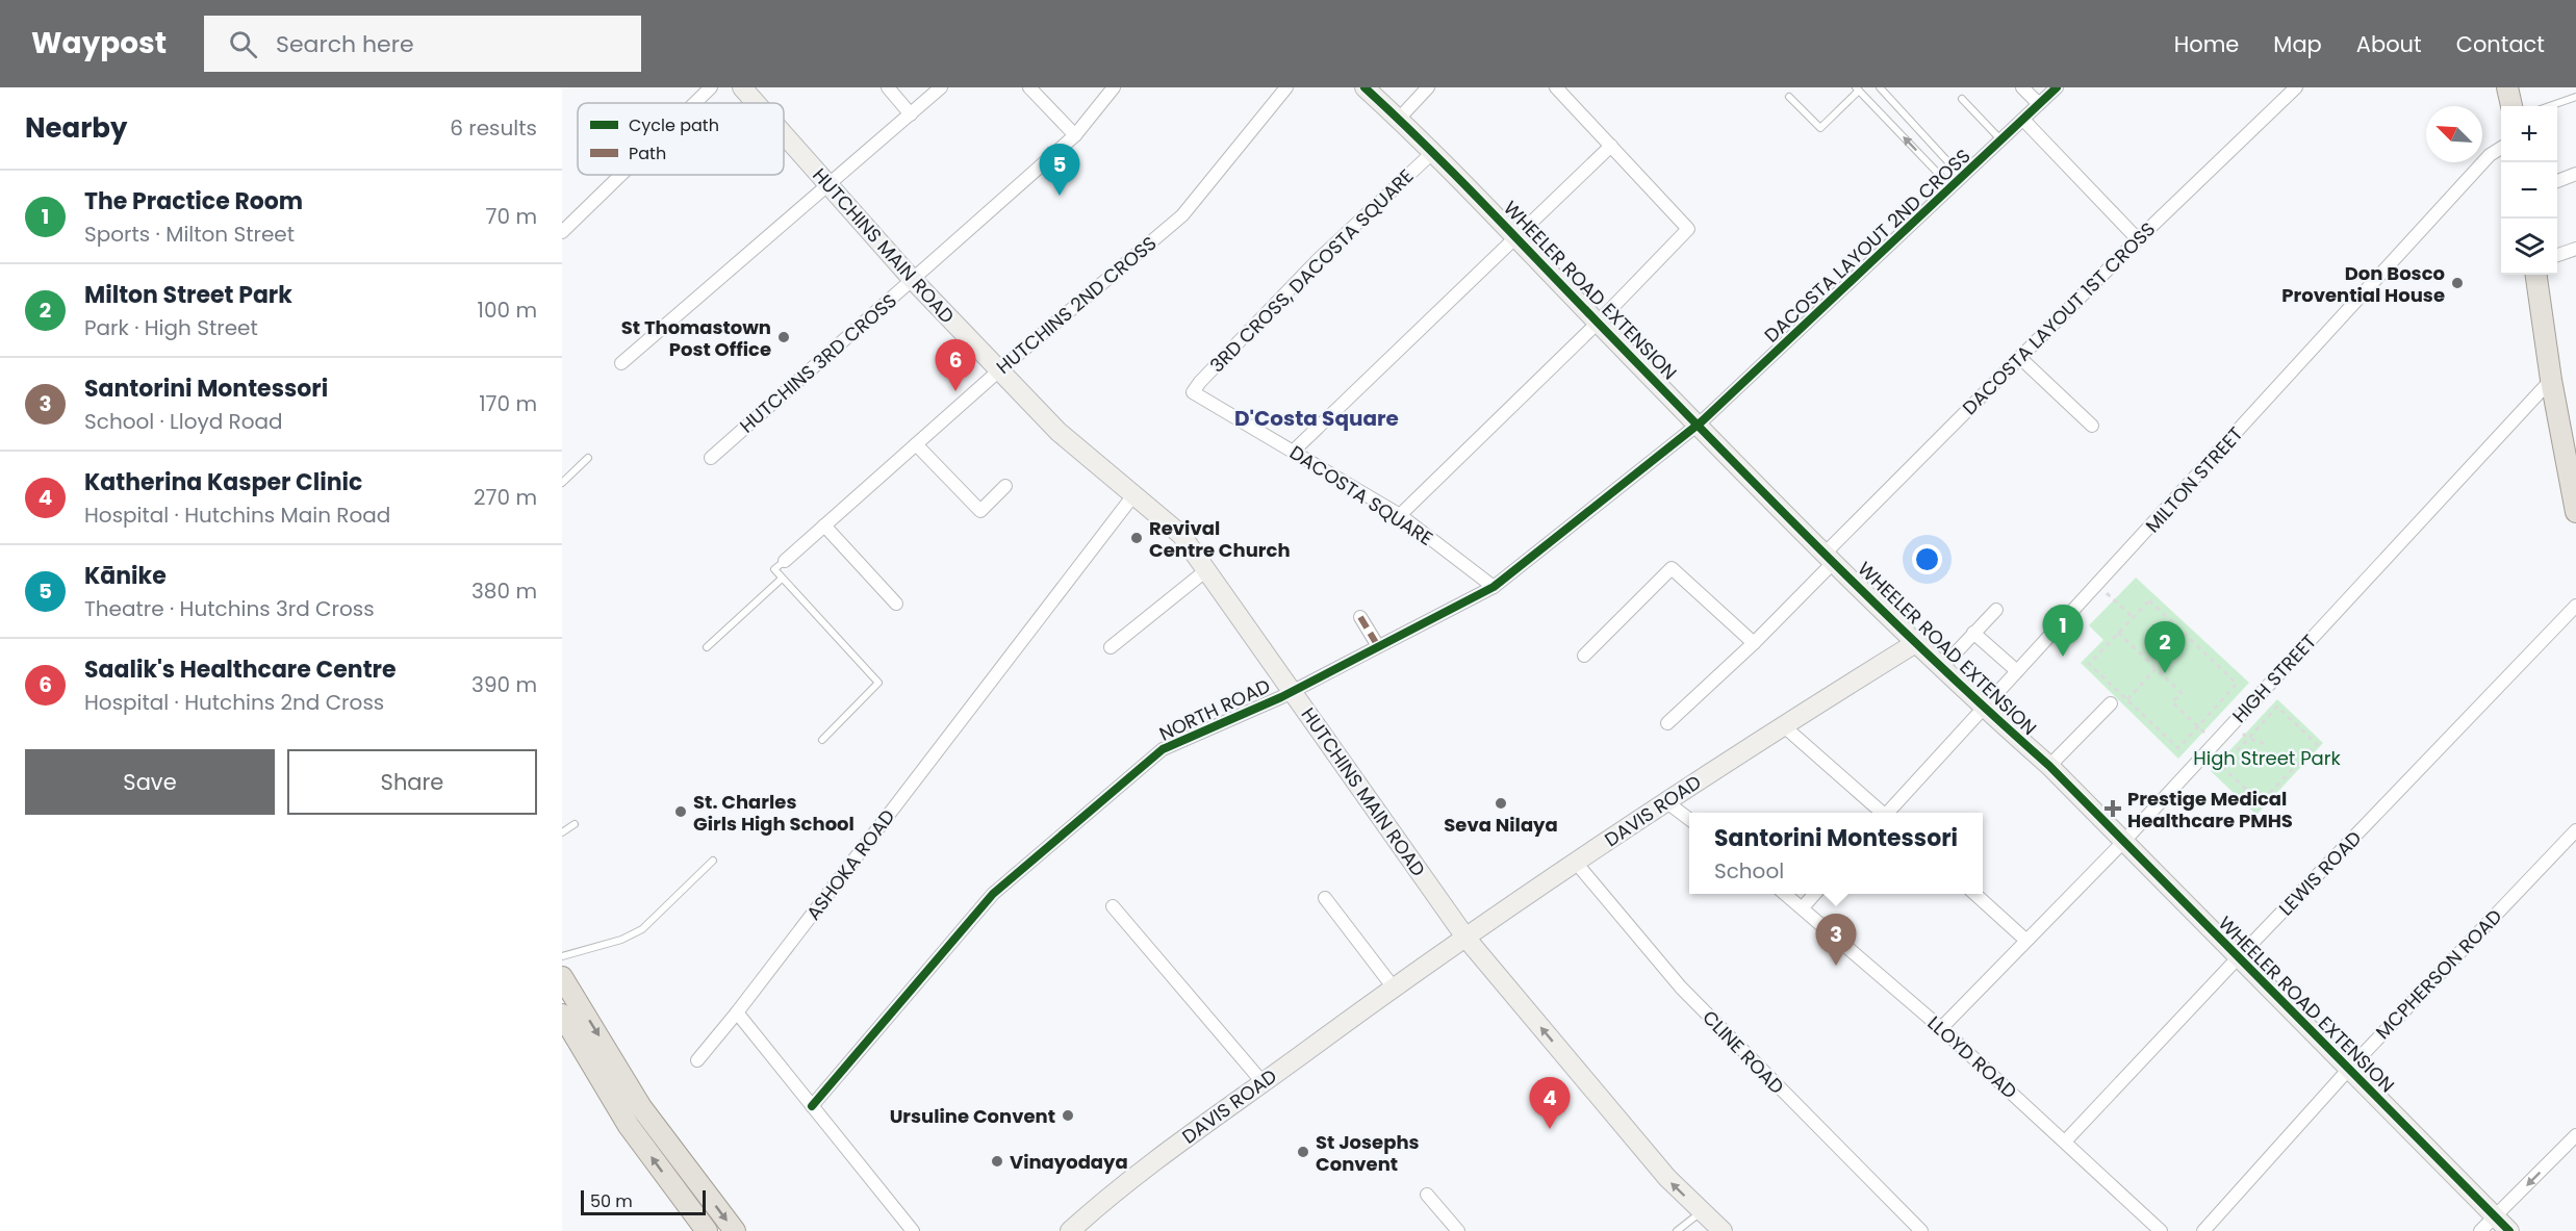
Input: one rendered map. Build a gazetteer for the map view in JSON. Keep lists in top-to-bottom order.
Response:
{
  "streets": {
    "street": [
      "HUTCHINS MAIN ROAD",
      "DACOSTA LAYOUT 2ND CROSS",
      "3RD CROSS, DACOSTA SQUARE",
      "WHEELER ROAD EXTENSION",
      "HUTCHINS 2ND CROSS",
      "DACOSTA LAYOUT 1ST CROSS",
      "HUTCHINS 3RD CROSS",
      "MILTON STREET",
      "DACOSTA SQUARE",
      "HIGH STREET",
      "NORTH ROAD",
      "DAVIS ROAD",
      "ASHOKA ROAD",
      "LEWIS ROAD",
      "MCPHERSON ROAD",
      "CLINE ROAD",
      "LLOYD ROAD"
    ]
  },
  "crossings": [
    ["HUTCHINS MAIN ROAD", "HUTCHINS 2ND CROSS"],
    ["HUTCHINS MAIN ROAD", "HUTCHINS 3RD CROSS"],
    ["HUTCHINS MAIN ROAD", "NORTH ROAD"],
    ["HUTCHINS MAIN ROAD", "DAVIS ROAD"],
    ["HUTCHINS MAIN ROAD", "ASHOKA ROAD"],
    ["DACOSTA LAYOUT 2ND CROSS", "WHEELER ROAD EXTENSION"],
    ["DACOSTA LAYOUT 2ND CROSS", "NORTH ROAD"],
    ["3RD CROSS, DACOSTA SQUARE", "WHEELER ROAD EXTENSION"],
    ["3RD CROSS, DACOSTA SQUARE", "DACOSTA SQUARE"],
    ["WHEELER ROAD EXTENSION", "DACOSTA LAYOUT 1ST CROSS"],
    ["WHEELER ROAD EXTENSION", "MILTON STREET"],
    ["WHEELER ROAD EXTENSION", "HIGH STREET"],
    ["WHEELER ROAD EXTENSION", "NORTH ROAD"],
    ["WHEELER ROAD EXTENSION", "DAVIS ROAD"],
    ["WHEELER ROAD EXTENSION", "LEWIS ROAD"],
    ["WHEELER ROAD EXTENSION", "MCPHERSON ROAD"],
    ["DACOSTA SQUARE", "NORTH ROAD"],
    ["HIGH STREET", "LLOYD ROAD"],
    ["DAVIS ROAD", "CLINE ROAD"],
    ["LEWIS ROAD", "LLOYD ROAD"]
  ],
  "districts": ["D'Costa Square"],
  "parks": ["High Street Park"],
  "places": {
    "other": [
      "Don Bosco Provential House",
      "St Thomastown Post Office",
      "Revival Centre Church",
      "Seva Nilaya",
      "St. Charles Girls High School",
      "Ursuline Convent",
      "St Josephs Convent",
      "Vinayodaya"
    ],
    "health": ["Prestige Medical Healthcare PMHS"]
  },
  "legend": ["Cycle path", "Path"],
  "scale_bar": "50 m",
  "north": "top left",
  "page": {
    "header": "Waypost",
    "search": "Search here",
    "nav": [
      "Home",
      "Map",
      "About",
      "Contact"
    ],
    "heading": ["Nearby", "6 results"],
    "map_buttons": ["+", "−"],
    "pins": [
      "5",
      "6",
      "1",
      "2",
      "3",
      "4"
    ],
    "list": [
      {
        "mark": "1",
        "name": "The Practice Room",
        "note": "Sports · Milton Street",
        "value": "70 m"
      },
      {
        "mark": "2",
        "name": "Milton Street Park",
        "note": "Park · High Street",
        "value": "100 m"
      },
      {
        "mark": "3",
        "name": "Santorini Montessori",
        "note": "School · Lloyd Road",
        "value": "170 m"
      },
      {
        "mark": "4",
        "name": "Katherina Kasper Clinic",
        "note": "Hospital · Hutchins Main Road",
        "value": "270 m"
      },
      {
        "mark": "5",
        "name": "Kānike",
        "note": "Theatre · Hutchins 3rd Cross",
        "value": "380 m"
      },
      {
        "mark": "6",
        "name": "Saalik's Healthcare Centre",
        "note": "Hospital · Hutchins 2nd Cross",
        "value": "390 m"
      }
    ],
    "buttons": ["Save", "Share"],
    "popup": ["Santorini Montessori", "School"],
    "scale": "50 m"
  }
}
